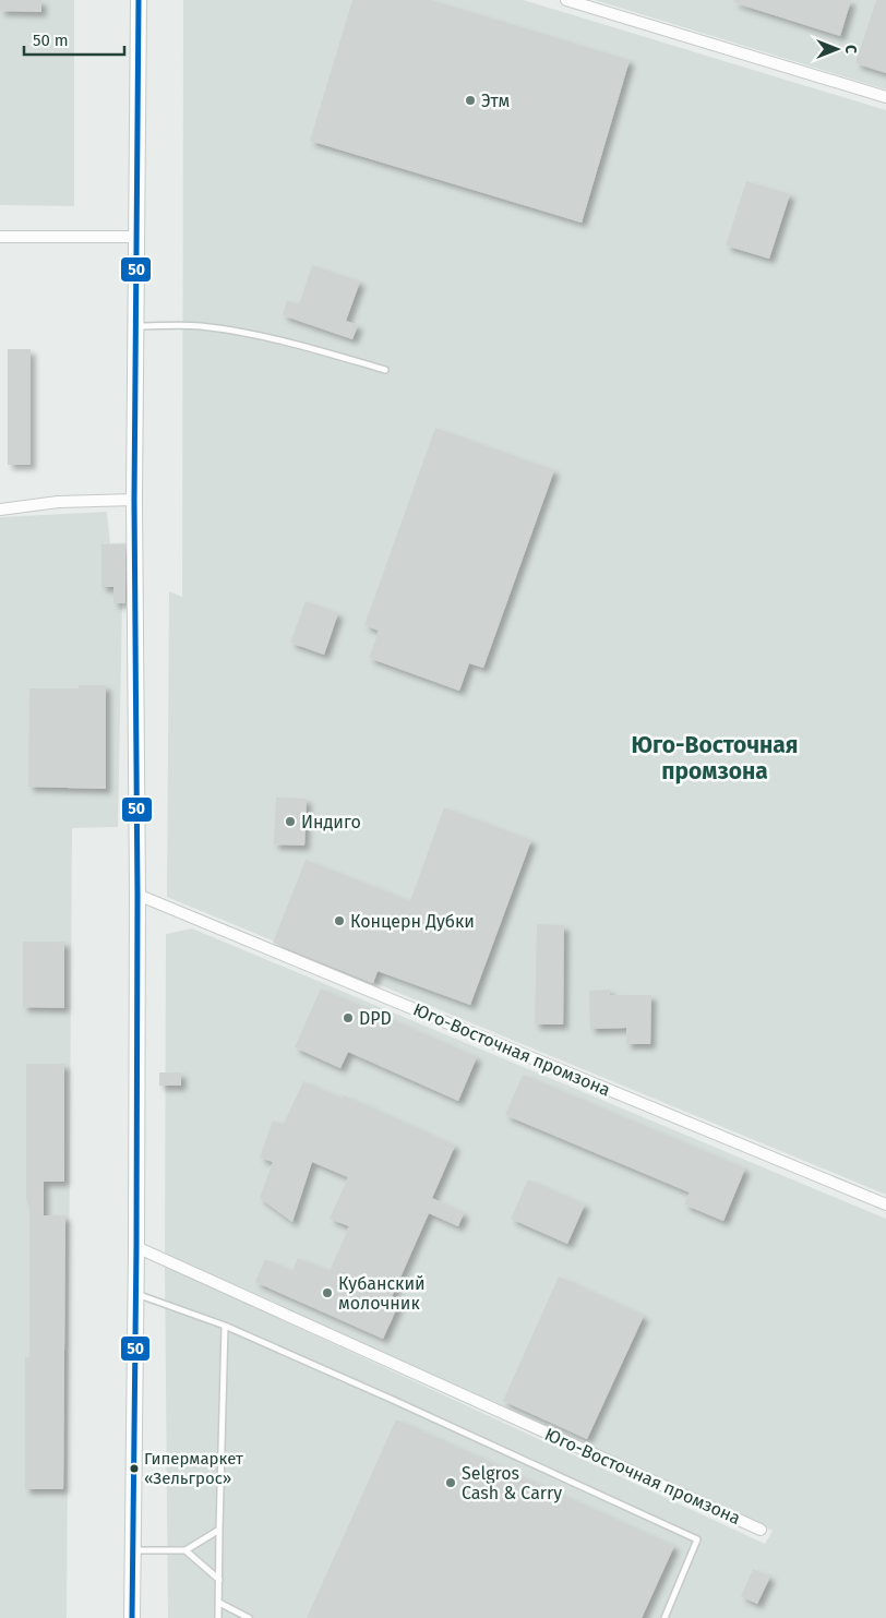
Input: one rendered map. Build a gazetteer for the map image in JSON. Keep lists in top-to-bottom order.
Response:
{
  "streets": {
    "street": ["Юго-Восточная промзона"]
  },
  "districts": ["Юго-Восточная промзона"],
  "places": [
    "Этм",
    "Индиго",
    "Концерн Дубки",
    "DPD",
    "Кубанский молочник",
    "Гипермаркет «Зельгрос»",
    "Selgros Cash & Carry"
  ],
  "lines": ["transit line 50"],
  "scale_bar": "50 m",
  "north": "right"
}
